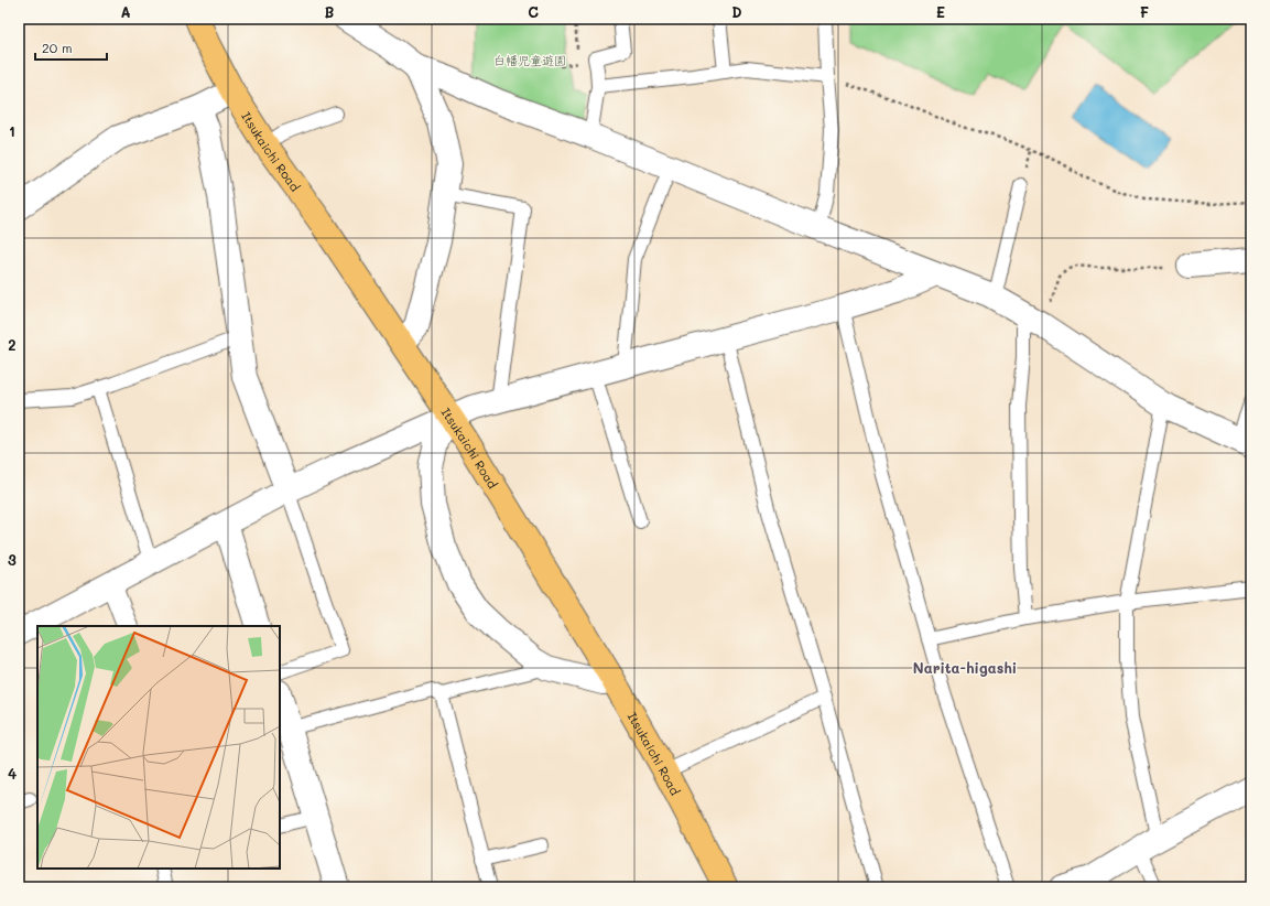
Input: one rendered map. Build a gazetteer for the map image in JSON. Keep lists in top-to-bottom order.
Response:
{
  "streets": {
    "main road": ["Itsukaichi Road"]
  },
  "districts": ["Narita-higashi"],
  "parks": ["白幡児童遊園"],
  "scale_bar": "20 m",
  "grid": {
    "columns": [
      "A",
      "B",
      "C",
      "D",
      "E",
      "F"
    ],
    "rows": [
      "1",
      "2",
      "3",
      "4"
    ]
  }
}
